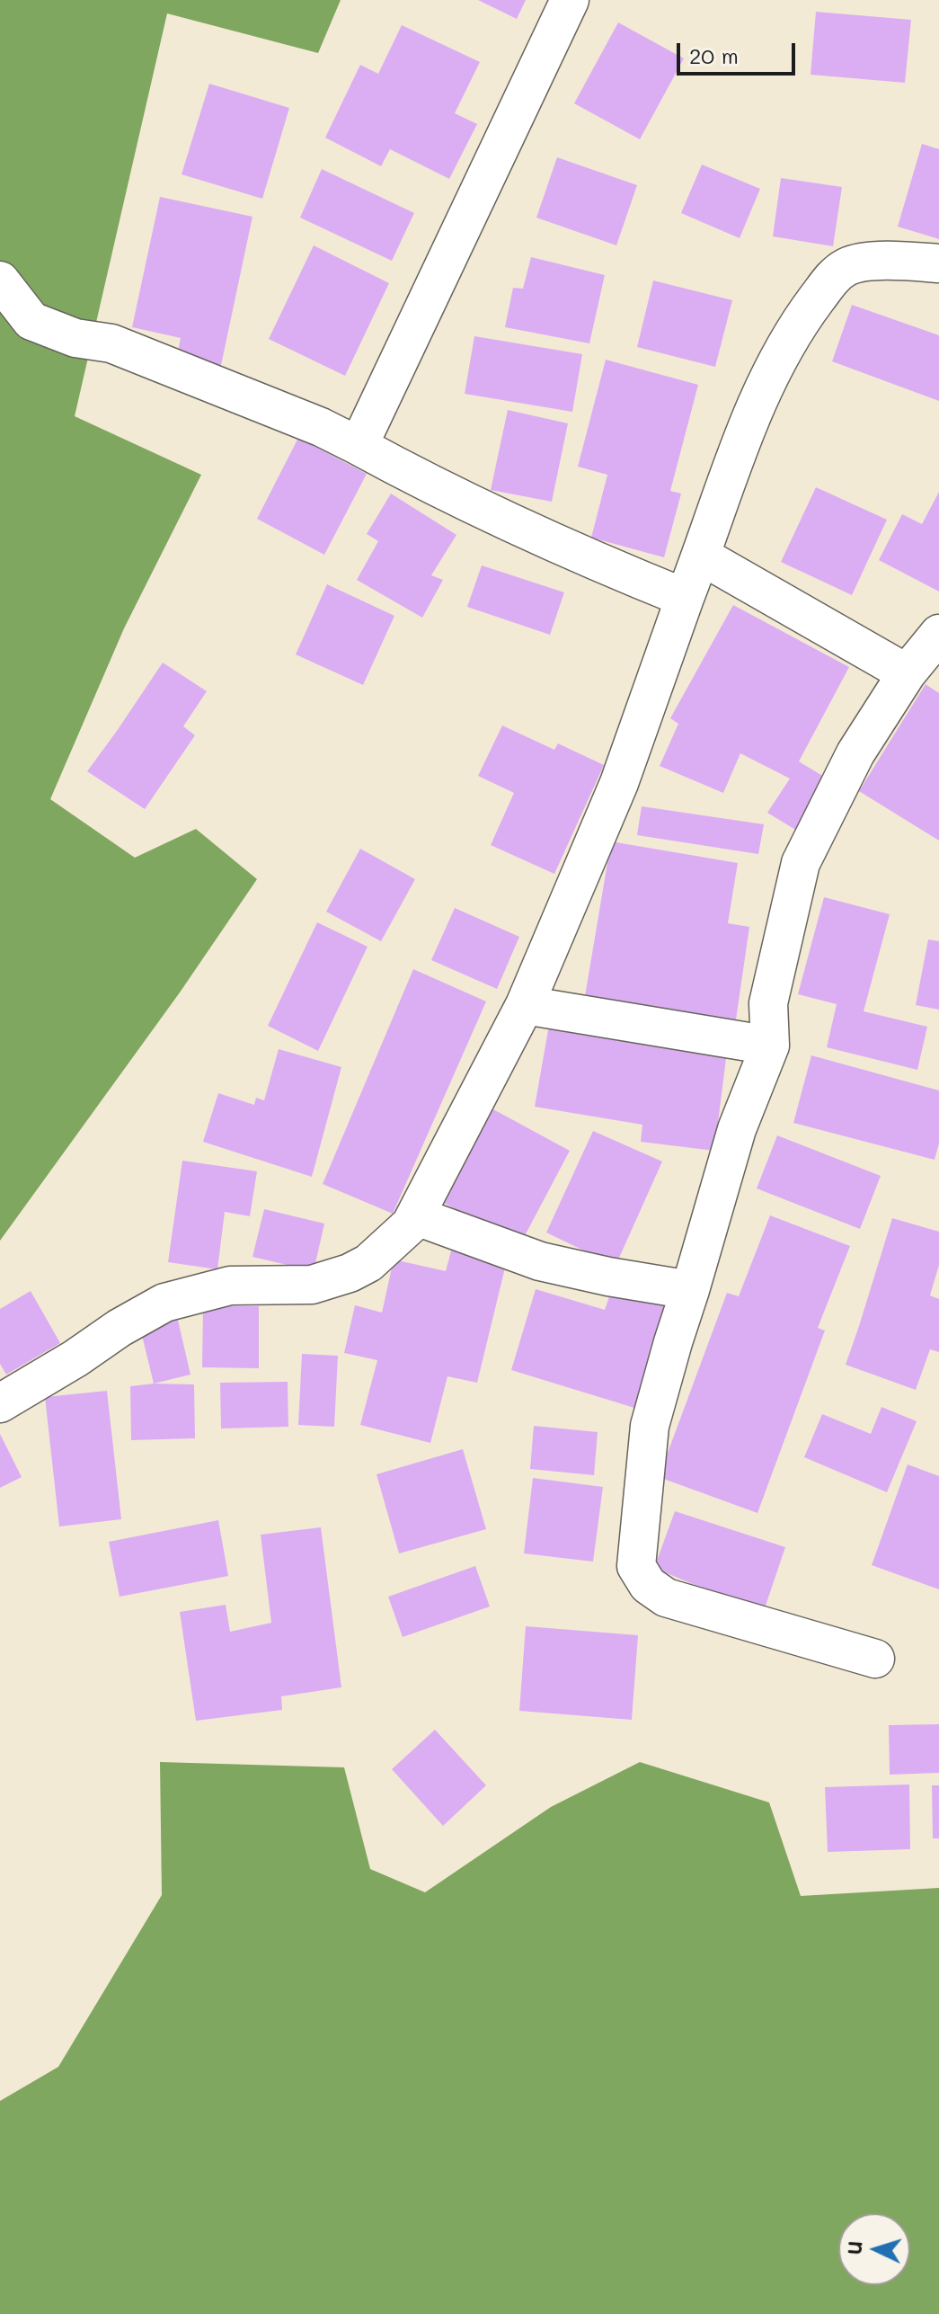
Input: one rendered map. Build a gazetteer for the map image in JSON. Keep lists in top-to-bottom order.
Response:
{
  "scale_bar": "20 m",
  "north": "left"
}
